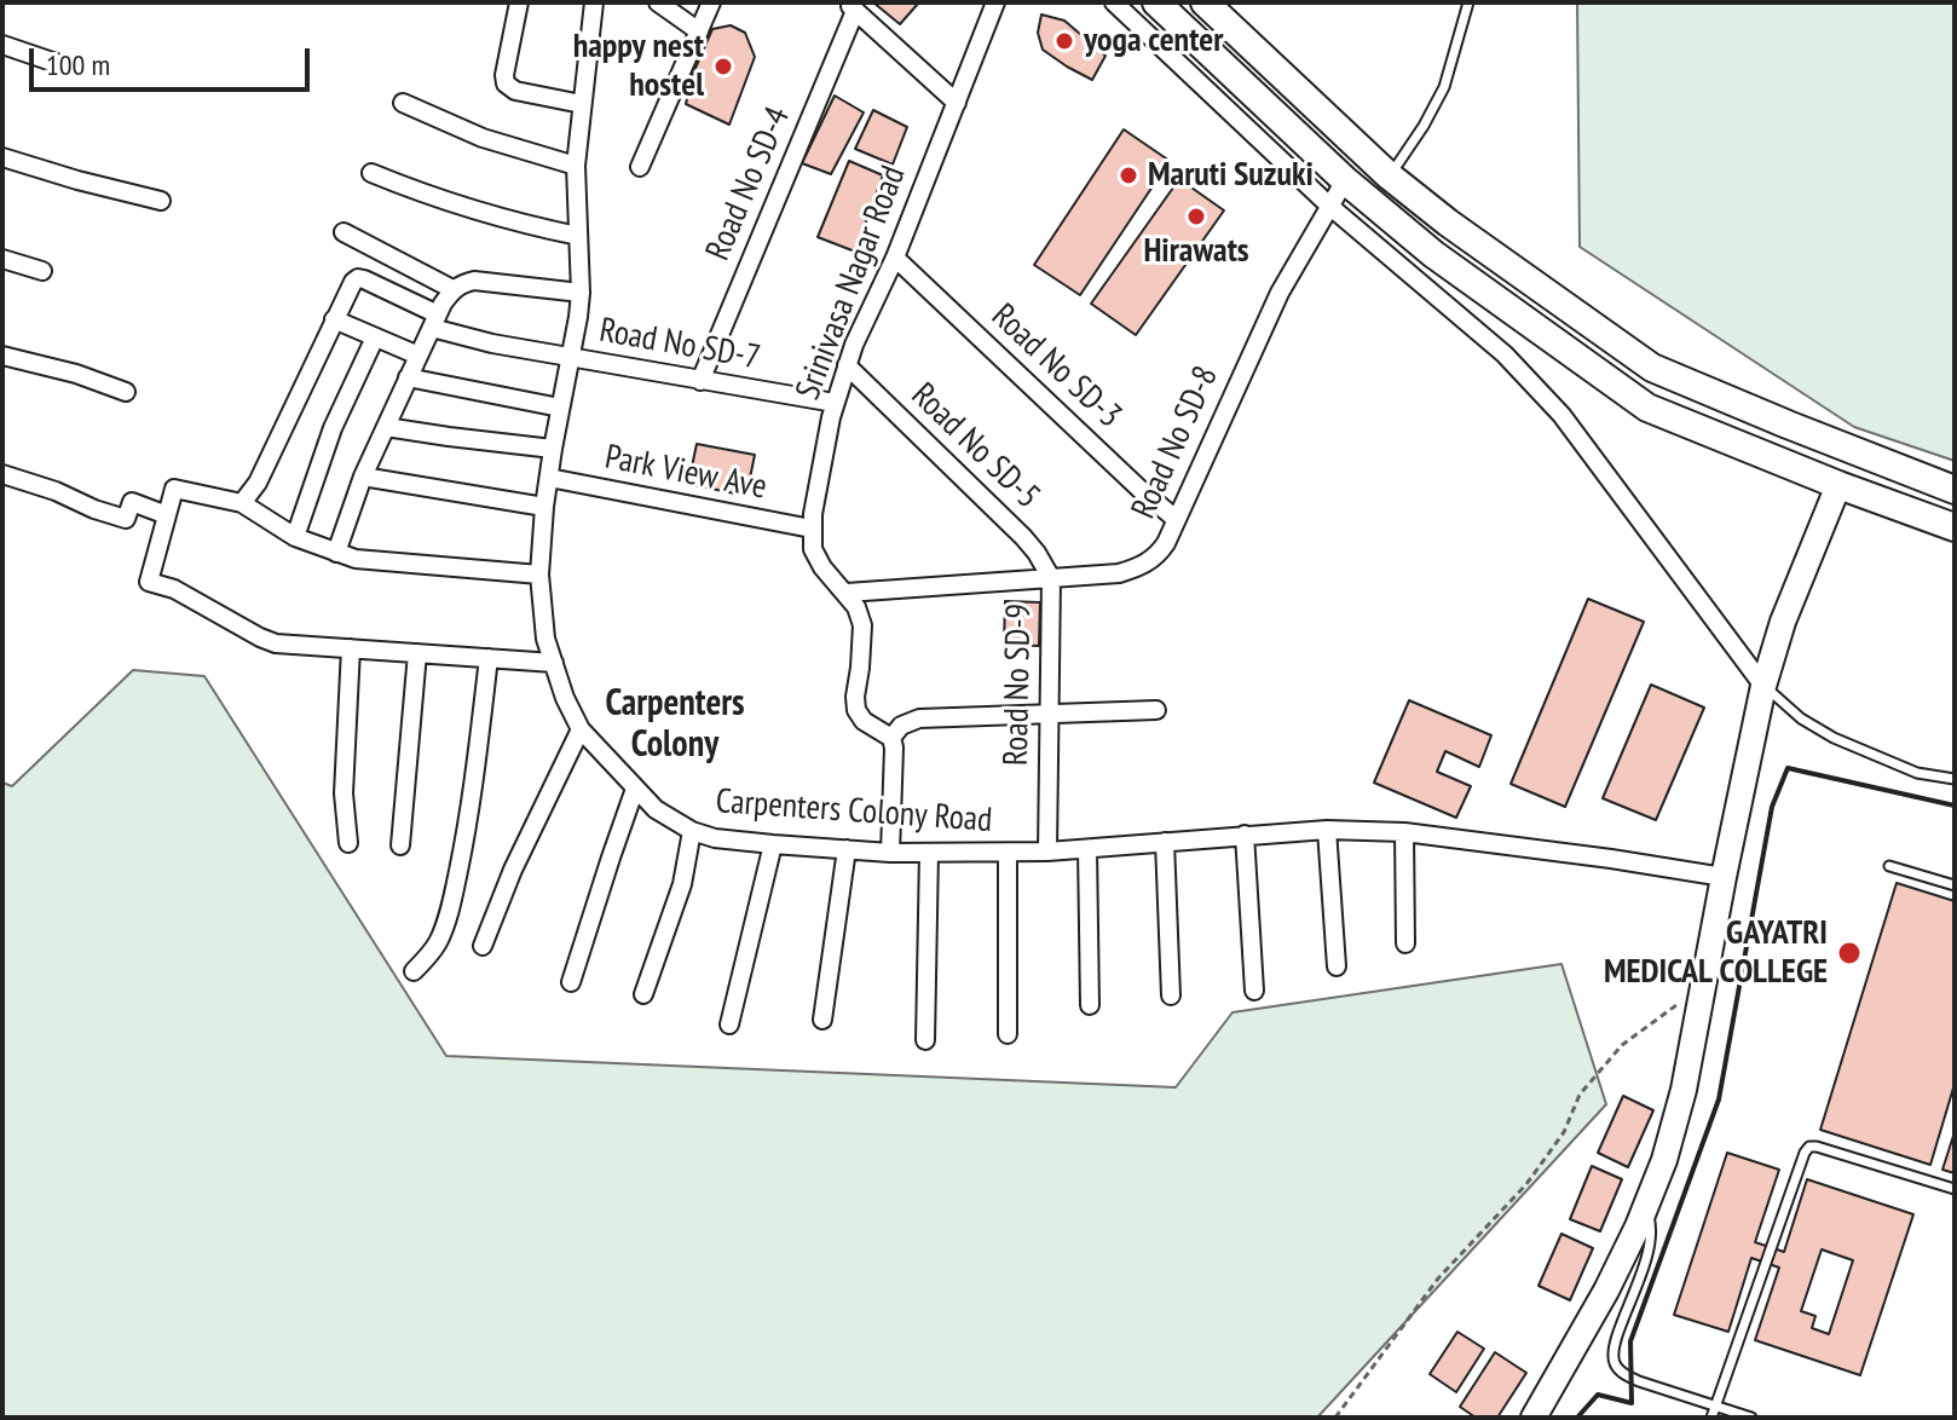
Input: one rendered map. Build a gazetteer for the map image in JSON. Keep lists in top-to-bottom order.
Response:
{
  "streets": {
    "street": [
      "Road No SD-4",
      "Srinivasa Nagar Road",
      "Road No SD-7",
      "Road No SD-3",
      "Road No SD-8",
      "Road No SD-5",
      "Park View Ave",
      "Road No SD-9",
      "Carpenters Colony Road"
    ]
  },
  "crossings": [
    ["Road No SD-4", "Road No SD-7"],
    ["Srinivasa Nagar Road", "Road No SD-7"],
    ["Srinivasa Nagar Road", "Road No SD-3"],
    ["Srinivasa Nagar Road", "Road No SD-8"],
    ["Srinivasa Nagar Road", "Road No SD-5"],
    ["Srinivasa Nagar Road", "Park View Ave"],
    ["Road No SD-7", "Carpenters Colony Road"],
    ["Road No SD-3", "Road No SD-8"],
    ["Road No SD-8", "Road No SD-5"],
    ["Road No SD-8", "Road No SD-9"],
    ["Road No SD-5", "Road No SD-9"],
    ["Park View Ave", "Carpenters Colony Road"],
    ["Road No SD-9", "Carpenters Colony Road"]
  ],
  "districts": ["Carpenters Colony"],
  "places": [
    "yoga center",
    "happy nest hostel",
    "Maruti Suzuki",
    "Hirawats",
    "GAYATRI MEDICAL COLLEGE"
  ],
  "scale_bar": "100 m"
}
